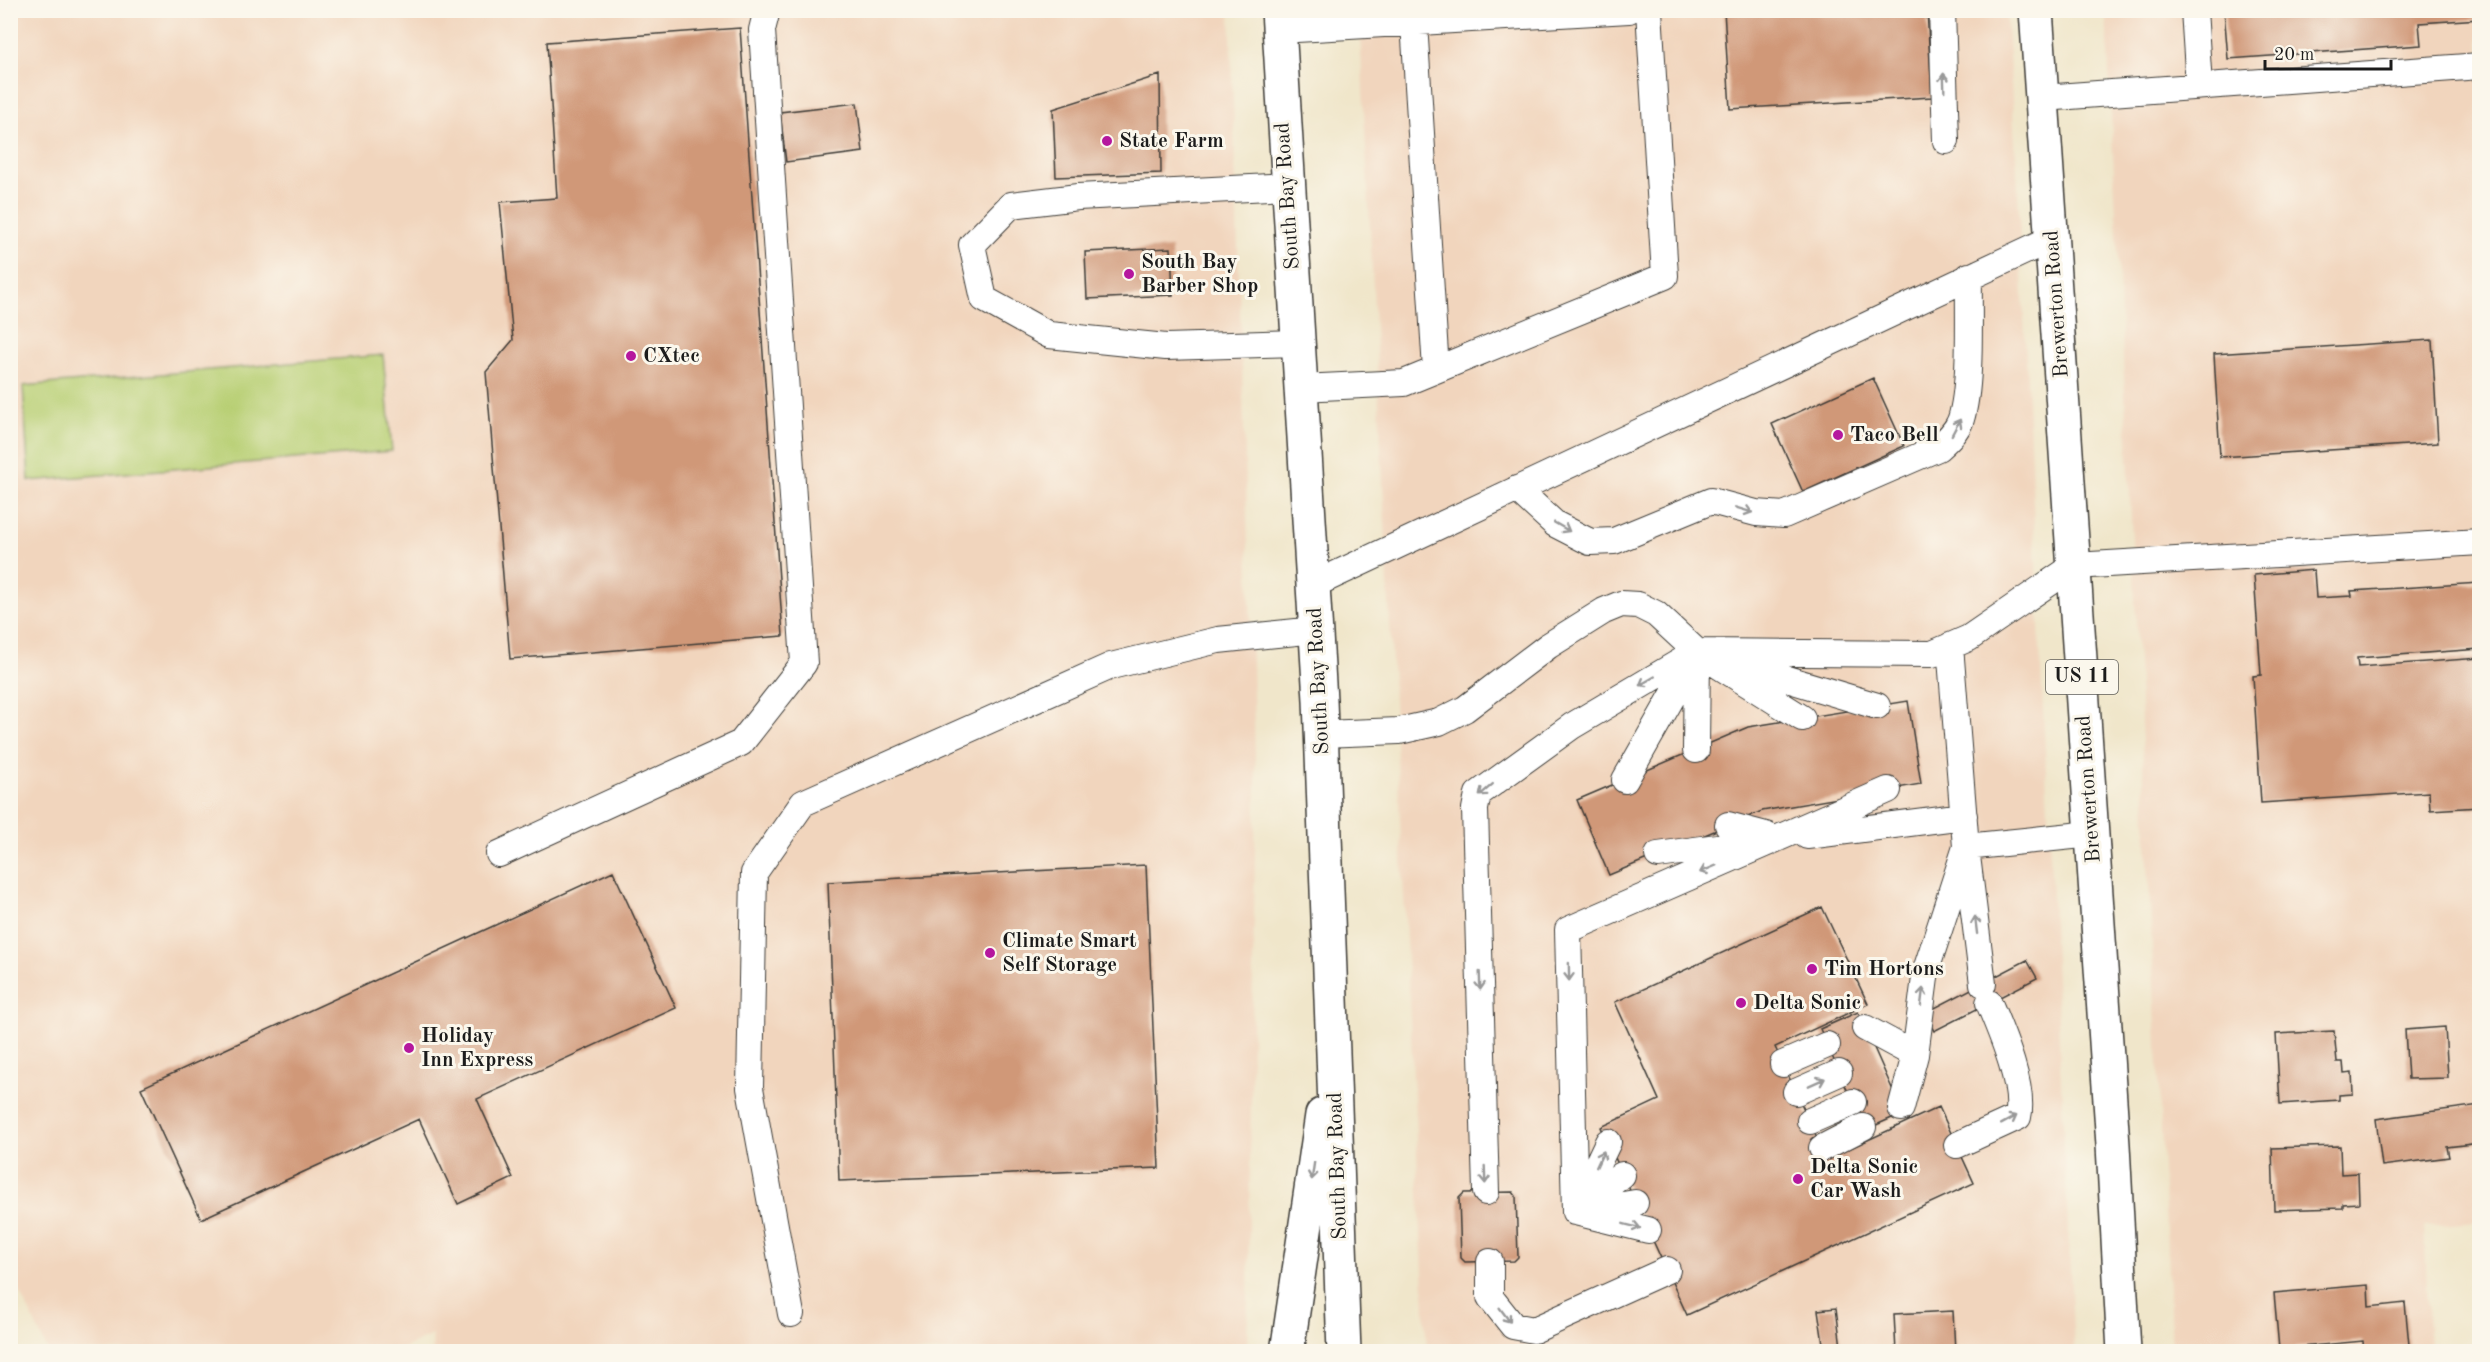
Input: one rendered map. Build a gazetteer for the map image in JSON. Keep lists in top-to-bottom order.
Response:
{
  "streets": {
    "main road": ["South Bay Road", "Brewerton Road", "US 11"]
  },
  "places": [
    "State Farm",
    "South Bay Barber Shop",
    "CXtec",
    "Taco Bell",
    "Climate Smart Self Storage",
    "Tim Hortons",
    "Delta Sonic",
    "Holiday Inn Express",
    "Delta Sonic Car Wash"
  ],
  "scale_bar": "20 m"
}
